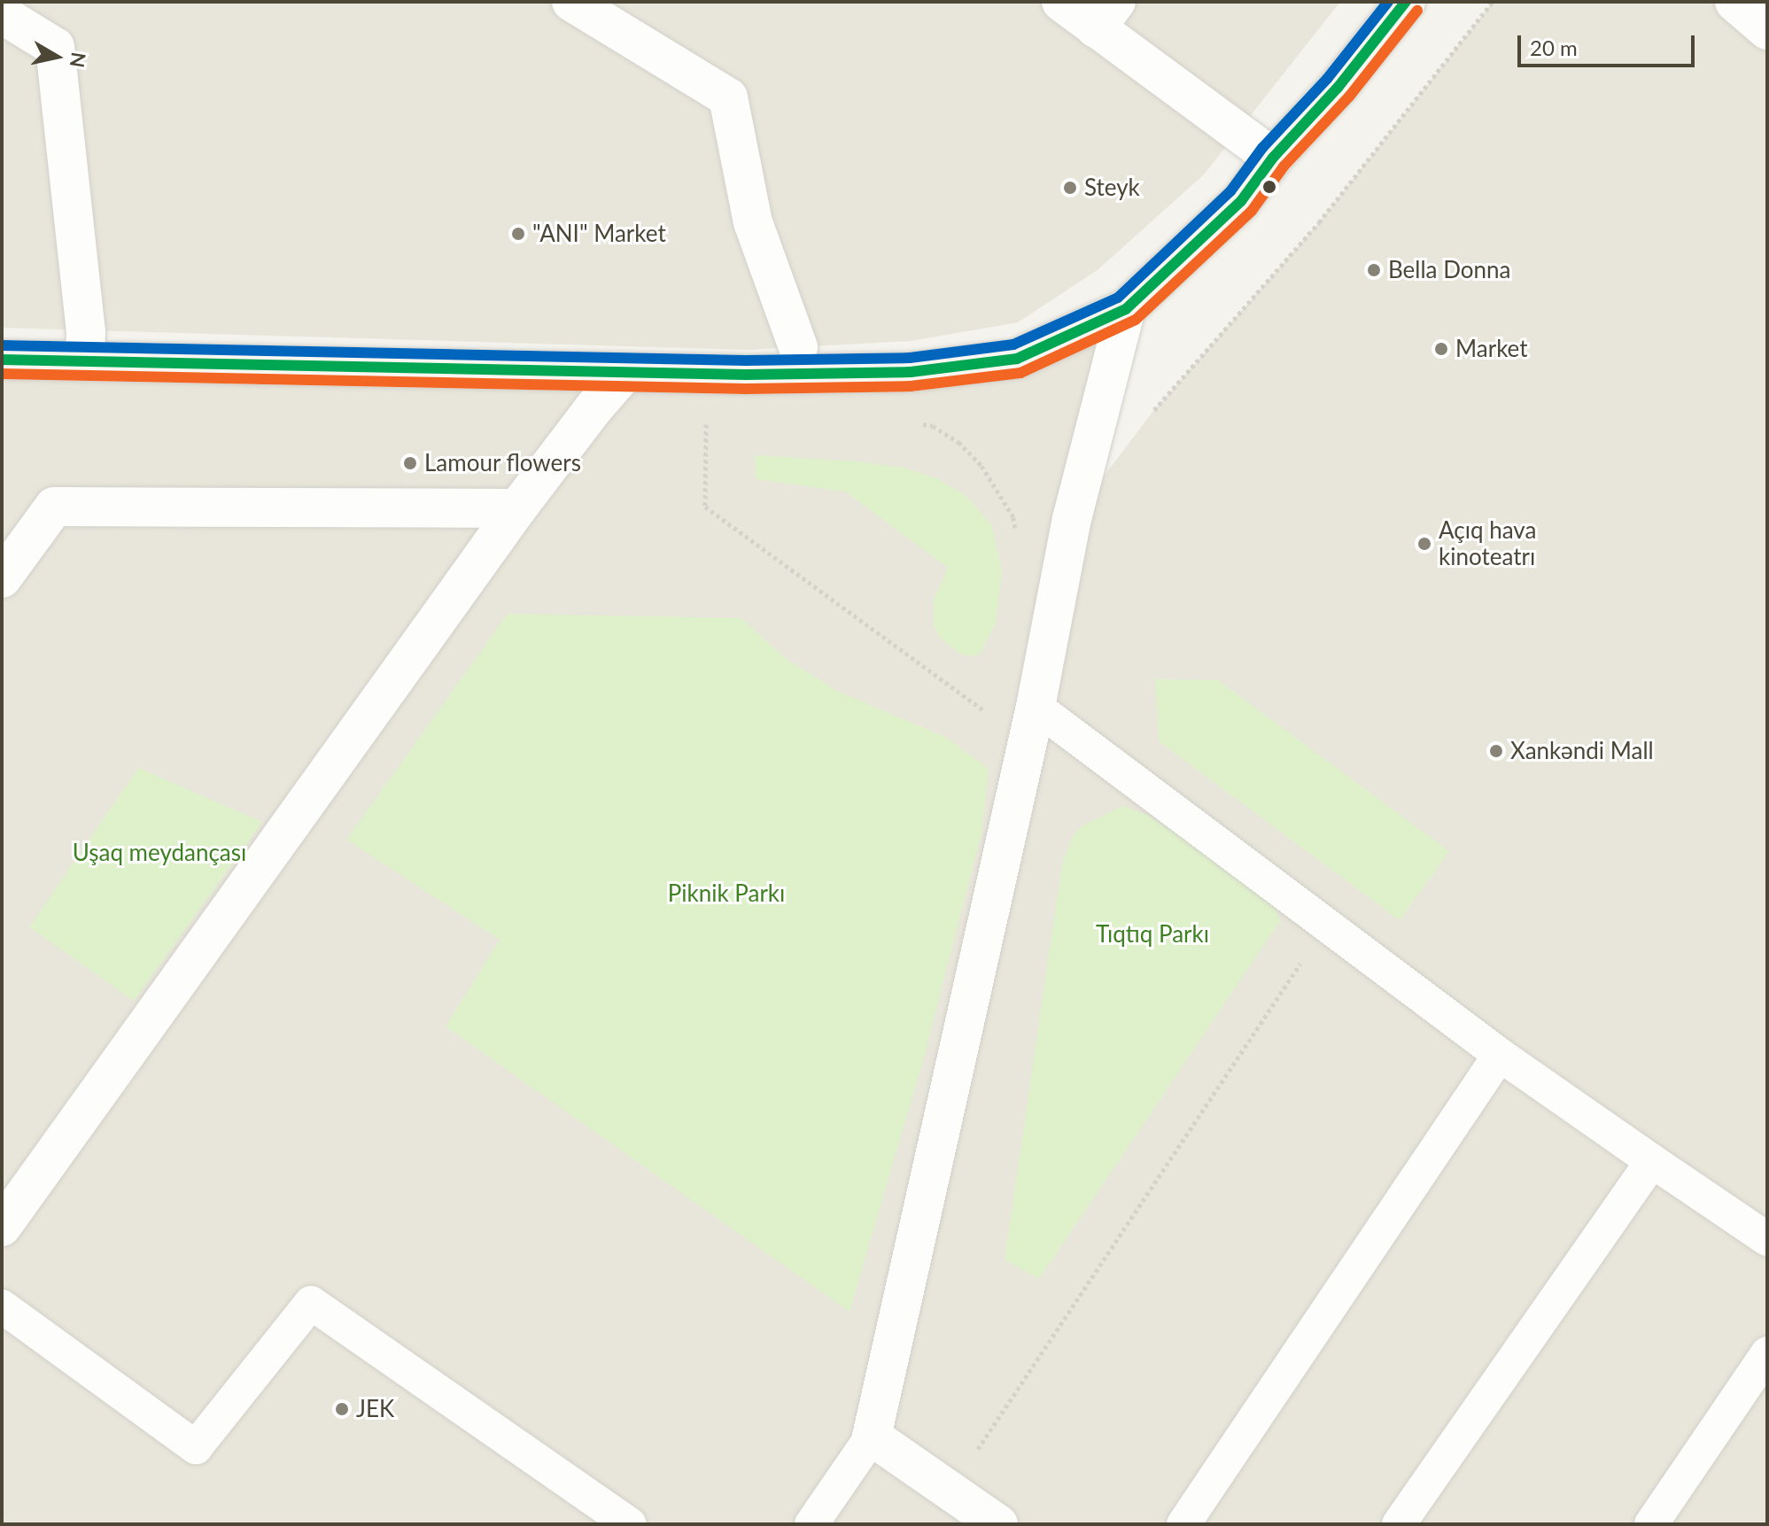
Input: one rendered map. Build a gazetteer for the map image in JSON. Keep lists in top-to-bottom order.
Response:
{
  "parks": ["Uşaq meydançası", "Piknik Parkı", "Tıqtıq Parkı"],
  "places": [
    "Steyk",
    "\"ANI\" Market",
    "Bella Donna",
    "Market",
    "Lamour flowers",
    "Açıq hava kinoteatrı",
    "Xankəndi Mall",
    "JEK"
  ],
  "scale_bar": "20 m",
  "north": "right"
}
